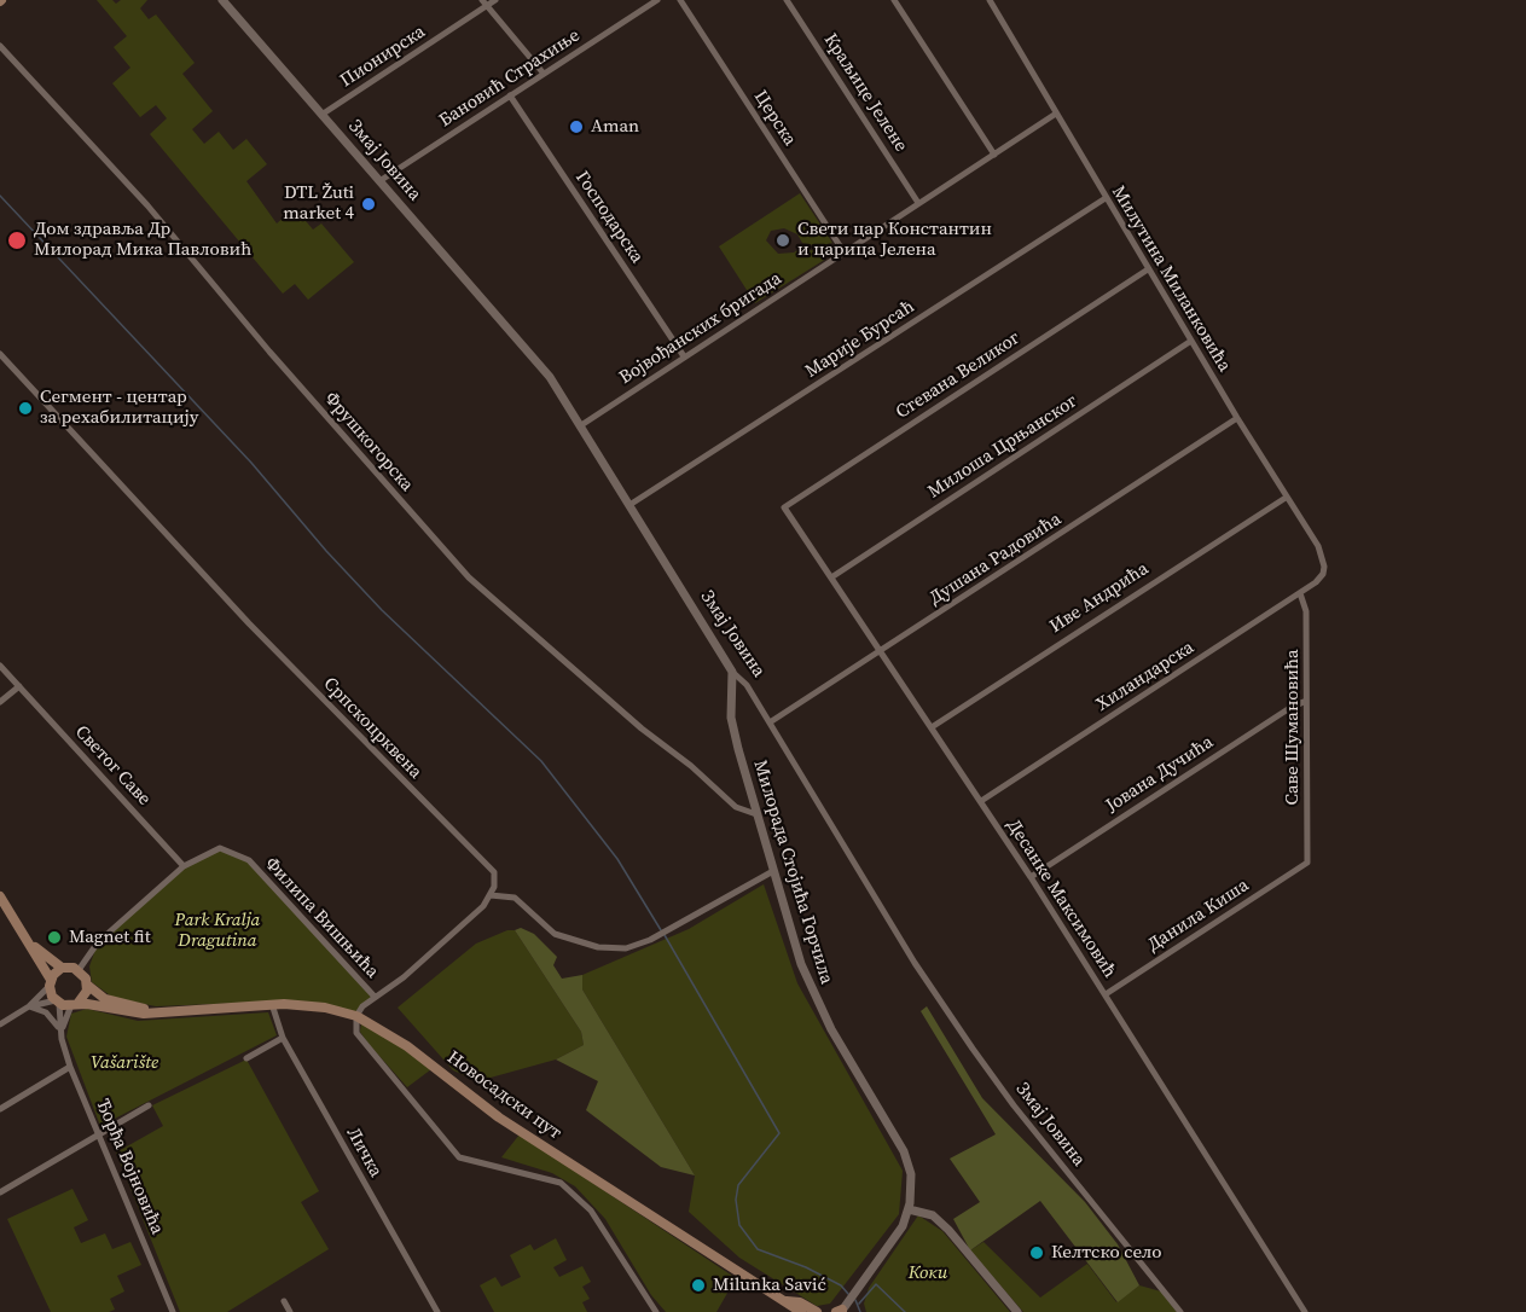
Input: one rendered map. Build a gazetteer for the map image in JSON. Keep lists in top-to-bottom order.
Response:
{
  "streets": {
    "main road": ["Новосадски пут"],
    "street": [
      "Пионирска",
      "Бановић Страхиње",
      "Краљице Јелене",
      "Церска",
      "Змај Јовина",
      "Господарска",
      "Милутина Миланковића",
      "Војвођанских бригада",
      "Марије Бурсаћ",
      "Стевана Великог",
      "Фрушкогорска",
      "Милоша Црњанског",
      "Душана Радовића",
      "Иве Андрића",
      "Хиландарска",
      "Саве Шумановића",
      "Српскоцрквена",
      "Светог Саве",
      "Јована Дучића",
      "Милорада Стојића Горчила",
      "Десанке Максимовић",
      "Данила Киша",
      "Филипа Вишњића",
      "Личка",
      "Ђорђа Војновића"
    ]
  },
  "crossings": [
    ["Пионирска", "Змај Јовина"],
    ["Бановић Страхиње", "Змај Јовина"],
    ["Бановић Страхиње", "Господарска"],
    ["Краљице Јелене", "Војвођанских бригада"],
    ["Церска", "Војвођанских бригада"],
    ["Змај Јовина", "Војвођанских бригада"],
    ["Змај Јовина", "Марије Бурсаћ"],
    ["Змај Јовина", "Душана Радовића"],
    ["Змај Јовина", "Милорада Стојића Горчила"],
    ["Господарска", "Војвођанских бригада"],
    ["Милутина Миланковића", "Војвођанских бригада"],
    ["Милутина Миланковића", "Марије Бурсаћ"],
    ["Милутина Миланковића", "Стевана Великог"],
    ["Милутина Миланковића", "Милоша Црњанског"],
    ["Милутина Миланковића", "Душана Радовића"],
    ["Милутина Миланковића", "Иве Андрића"],
    ["Милутина Миланковића", "Хиландарска"],
    ["Стевана Великог", "Десанке Максимовић"],
    ["Фрушкогорска", "Милорада Стојића Горчила"],
    ["Милоша Црњанског", "Десанке Максимовић"],
    ["Душана Радовића", "Десанке Максимовић"],
    ["Иве Андрића", "Десанке Максимовић"],
    ["Хиландарска", "Саве Шумановића"],
    ["Хиландарска", "Десанке Максимовић"],
    ["Саве Шумановића", "Јована Дучића"],
    ["Саве Шумановића", "Данила Киша"],
    ["Светог Саве", "Филипа Вишњића"],
    ["Јована Дучића", "Десанке Максимовић"],
    ["Десанке Максимовић", "Данила Киша"],
    ["Филипа Вишњића", "Новосадски пут"],
    ["Филипа Вишњића", "Ђорђа Војновића"],
    ["Новосадски пут", "Личка"],
    ["Новосадски пут", "Ђорђа Војновића"]
  ],
  "parks": ["Park Kralja Dragutina", "Vašarište", "Коки"],
  "places": [
    "Aman",
    "DTL Žuti market 4",
    "Дом здравља Др Милорад Мика Павловић",
    "Свети цар Константин и царица Јелена",
    "Сегмент - центар за рехабилитацију",
    "Magnet fit",
    "Келтско село",
    "Milunka Savić"
  ]
}
